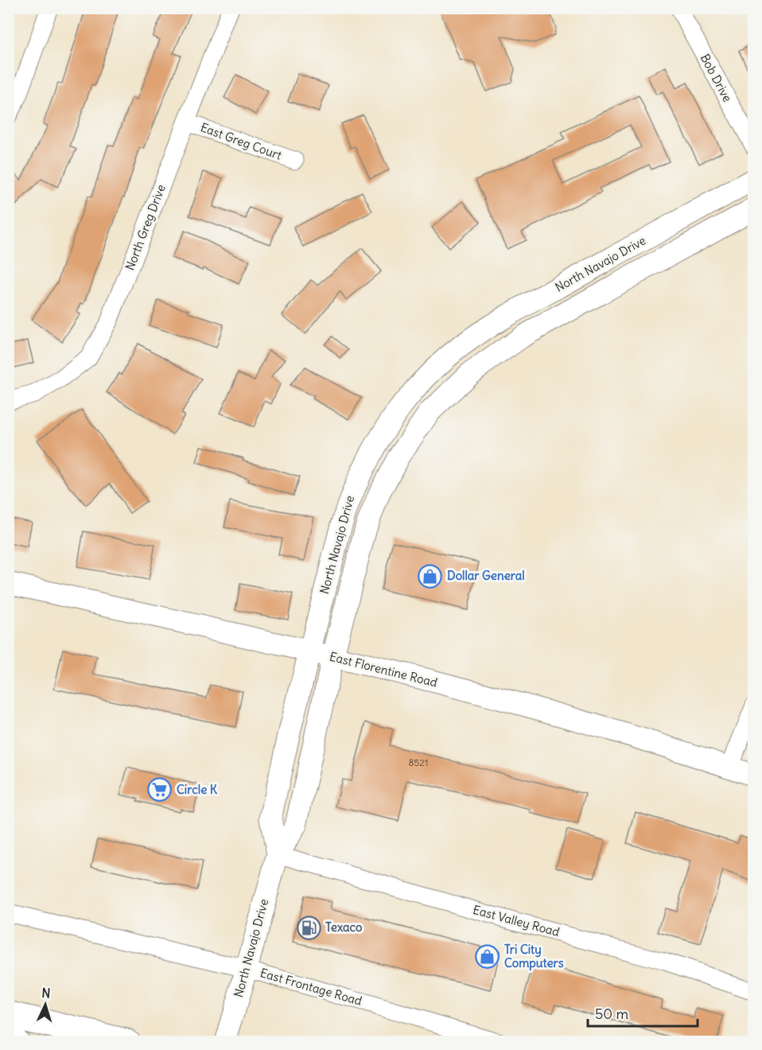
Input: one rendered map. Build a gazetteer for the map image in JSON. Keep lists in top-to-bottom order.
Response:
{
  "streets": {
    "street": [
      "Bob Drive",
      "East Greg Court",
      "North Greg Drive",
      "North Navajo Drive",
      "East Florentine Road",
      "East Valley Road",
      "East Frontage Road"
    ]
  },
  "crossings": [
    ["East Greg Court", "North Greg Drive"],
    ["North Navajo Drive", "East Florentine Road"],
    ["North Navajo Drive", "East Valley Road"],
    ["North Navajo Drive", "East Frontage Road"]
  ],
  "places": {
    "shop": ["Dollar General", "Tri City Computers"],
    "supermarket": ["Circle K"],
    "fuel station": ["Texaco"]
  },
  "house_numbers": ["8521"],
  "scale_bar": "50 m",
  "north": "top"
}
